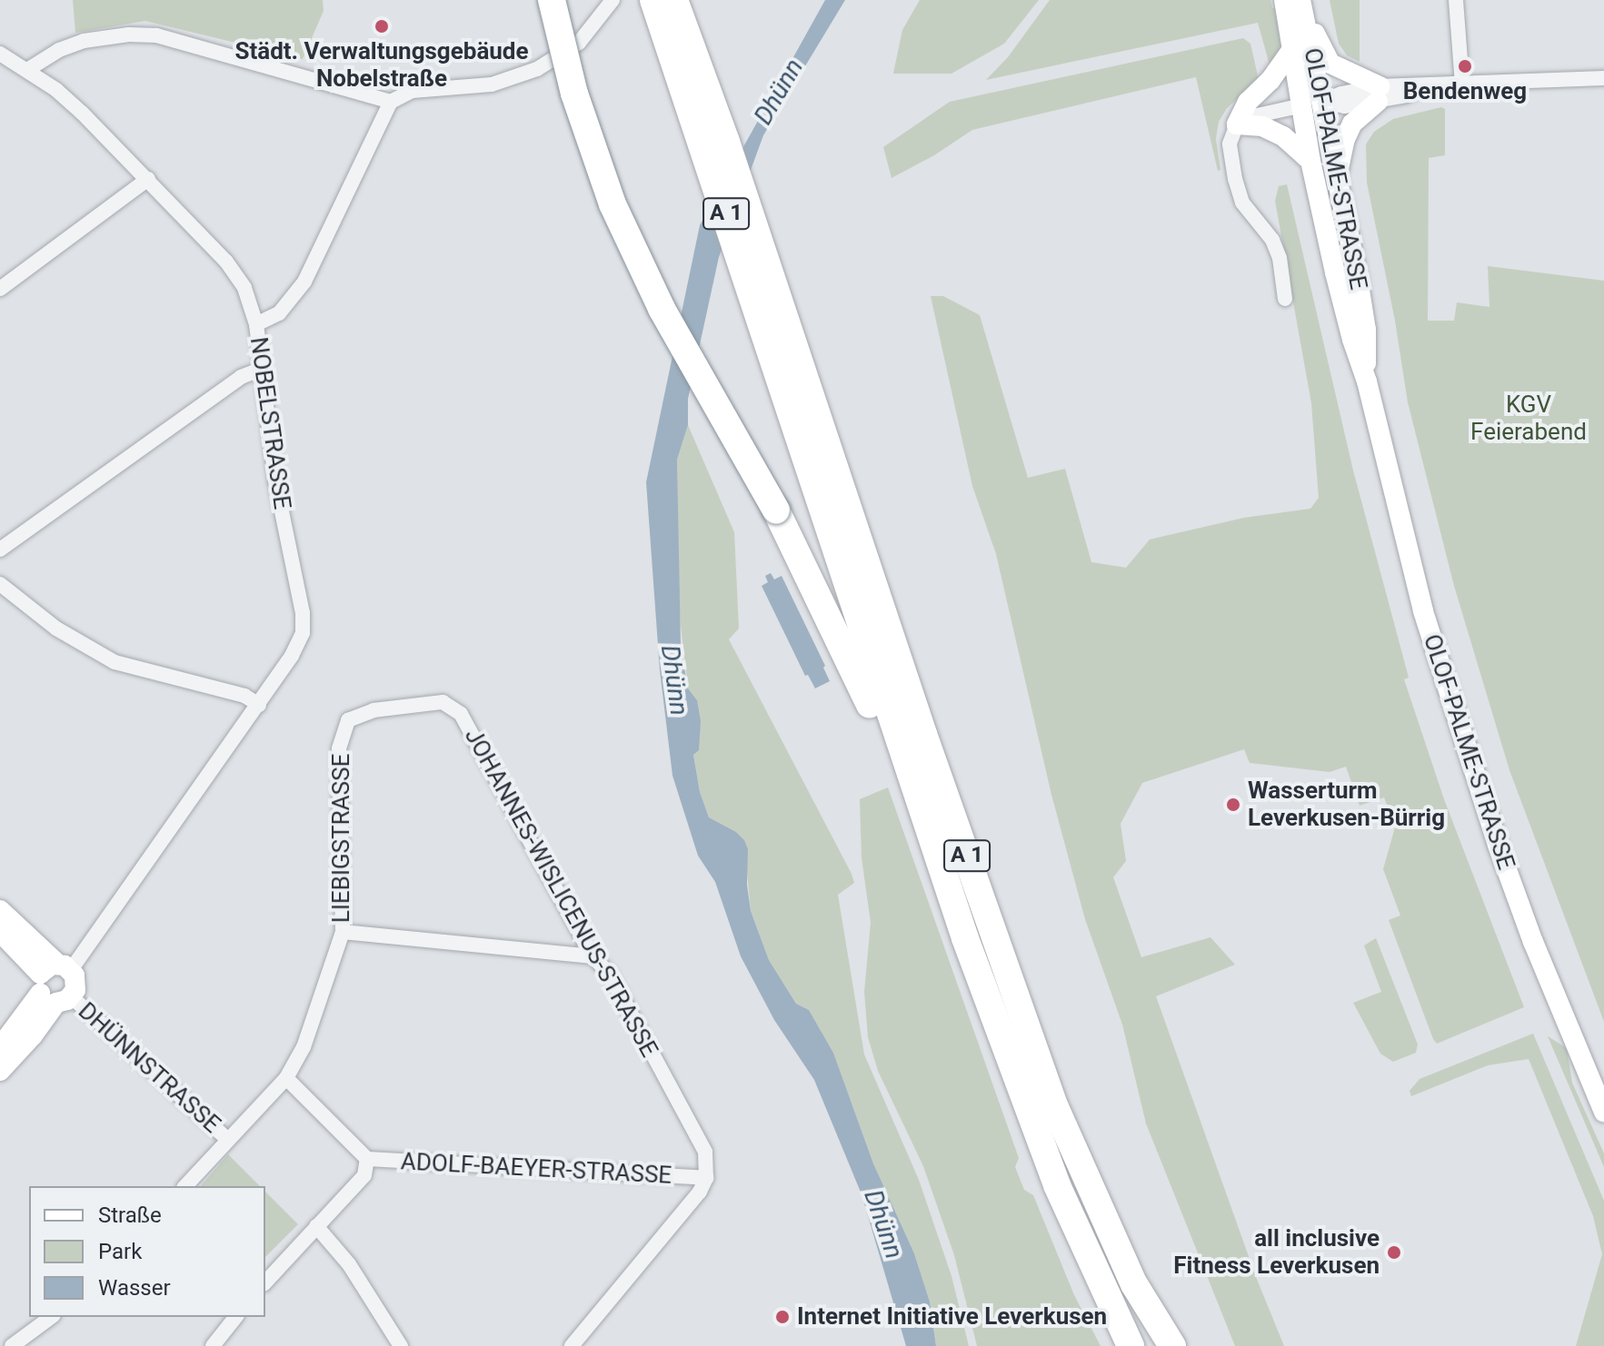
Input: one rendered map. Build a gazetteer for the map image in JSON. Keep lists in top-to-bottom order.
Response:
{
  "streets": {
    "highway": ["A 1"],
    "main road": ["OLOF-PALME-STRASSE", "NOBELSTRASSE", "DHÜNNSTRASSE"],
    "street": ["LIEBIGSTRASSE", "JOHANNES-WISLICENUS-STRASSE", "ADOLF-BAEYER-STRASSE"]
  },
  "crossings": [
    ["NOBELSTRASSE", "DHÜNNSTRASSE"],
    ["LIEBIGSTRASSE", "JOHANNES-WISLICENUS-STRASSE"],
    ["LIEBIGSTRASSE", "DHÜNNSTRASSE"],
    ["JOHANNES-WISLICENUS-STRASSE", "ADOLF-BAEYER-STRASSE"]
  ],
  "water": ["Dhünn"],
  "parks": ["KGV Feierabend"],
  "places": [
    "Städt. Verwaltungsgebäude Nobelstraße",
    "Bendenweg",
    "Wasserturm Leverkusen-Bürrig",
    "all inclusive Fitness Leverkusen",
    "Internet Initiative Leverkusen"
  ],
  "legend": ["Straße", "Park", "Wasser"]
}
